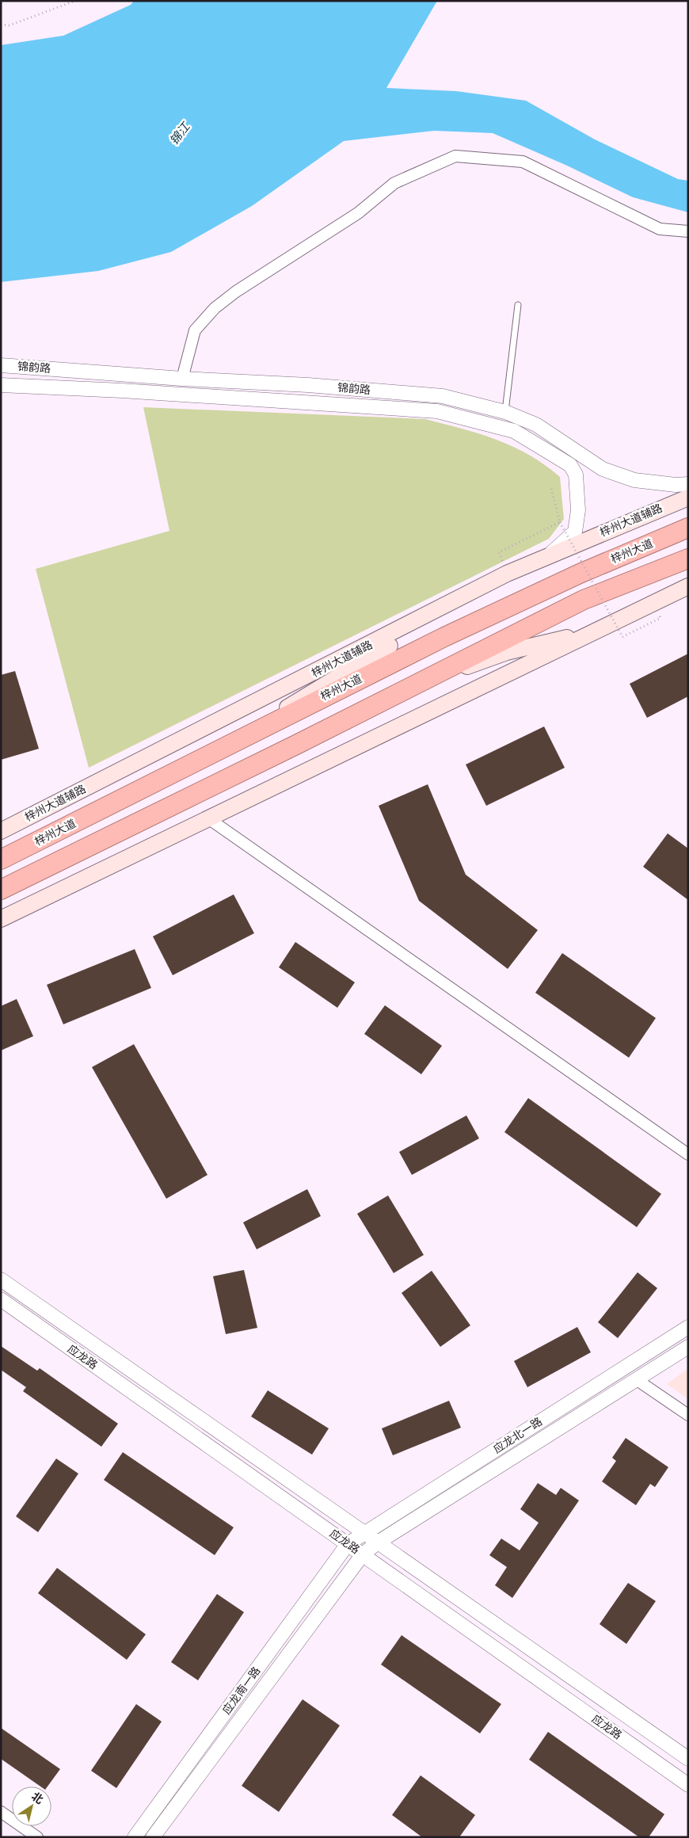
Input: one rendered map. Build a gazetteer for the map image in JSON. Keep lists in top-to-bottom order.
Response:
{
  "streets": {
    "highway": ["梓州大道"],
    "main road": ["梓州大道辅路"],
    "street": [
      "锦韵路",
      "应龙路",
      "应龙北一路",
      "应龙南一路"
    ]
  },
  "crossings": [
    ["锦韵路", "梓州大道辅路"],
    ["应龙路", "应龙北一路"],
    ["应龙路", "应龙南一路"],
    ["应龙北一路", "应龙南一路"]
  ],
  "water": ["锦江"],
  "north": "top right"
}
